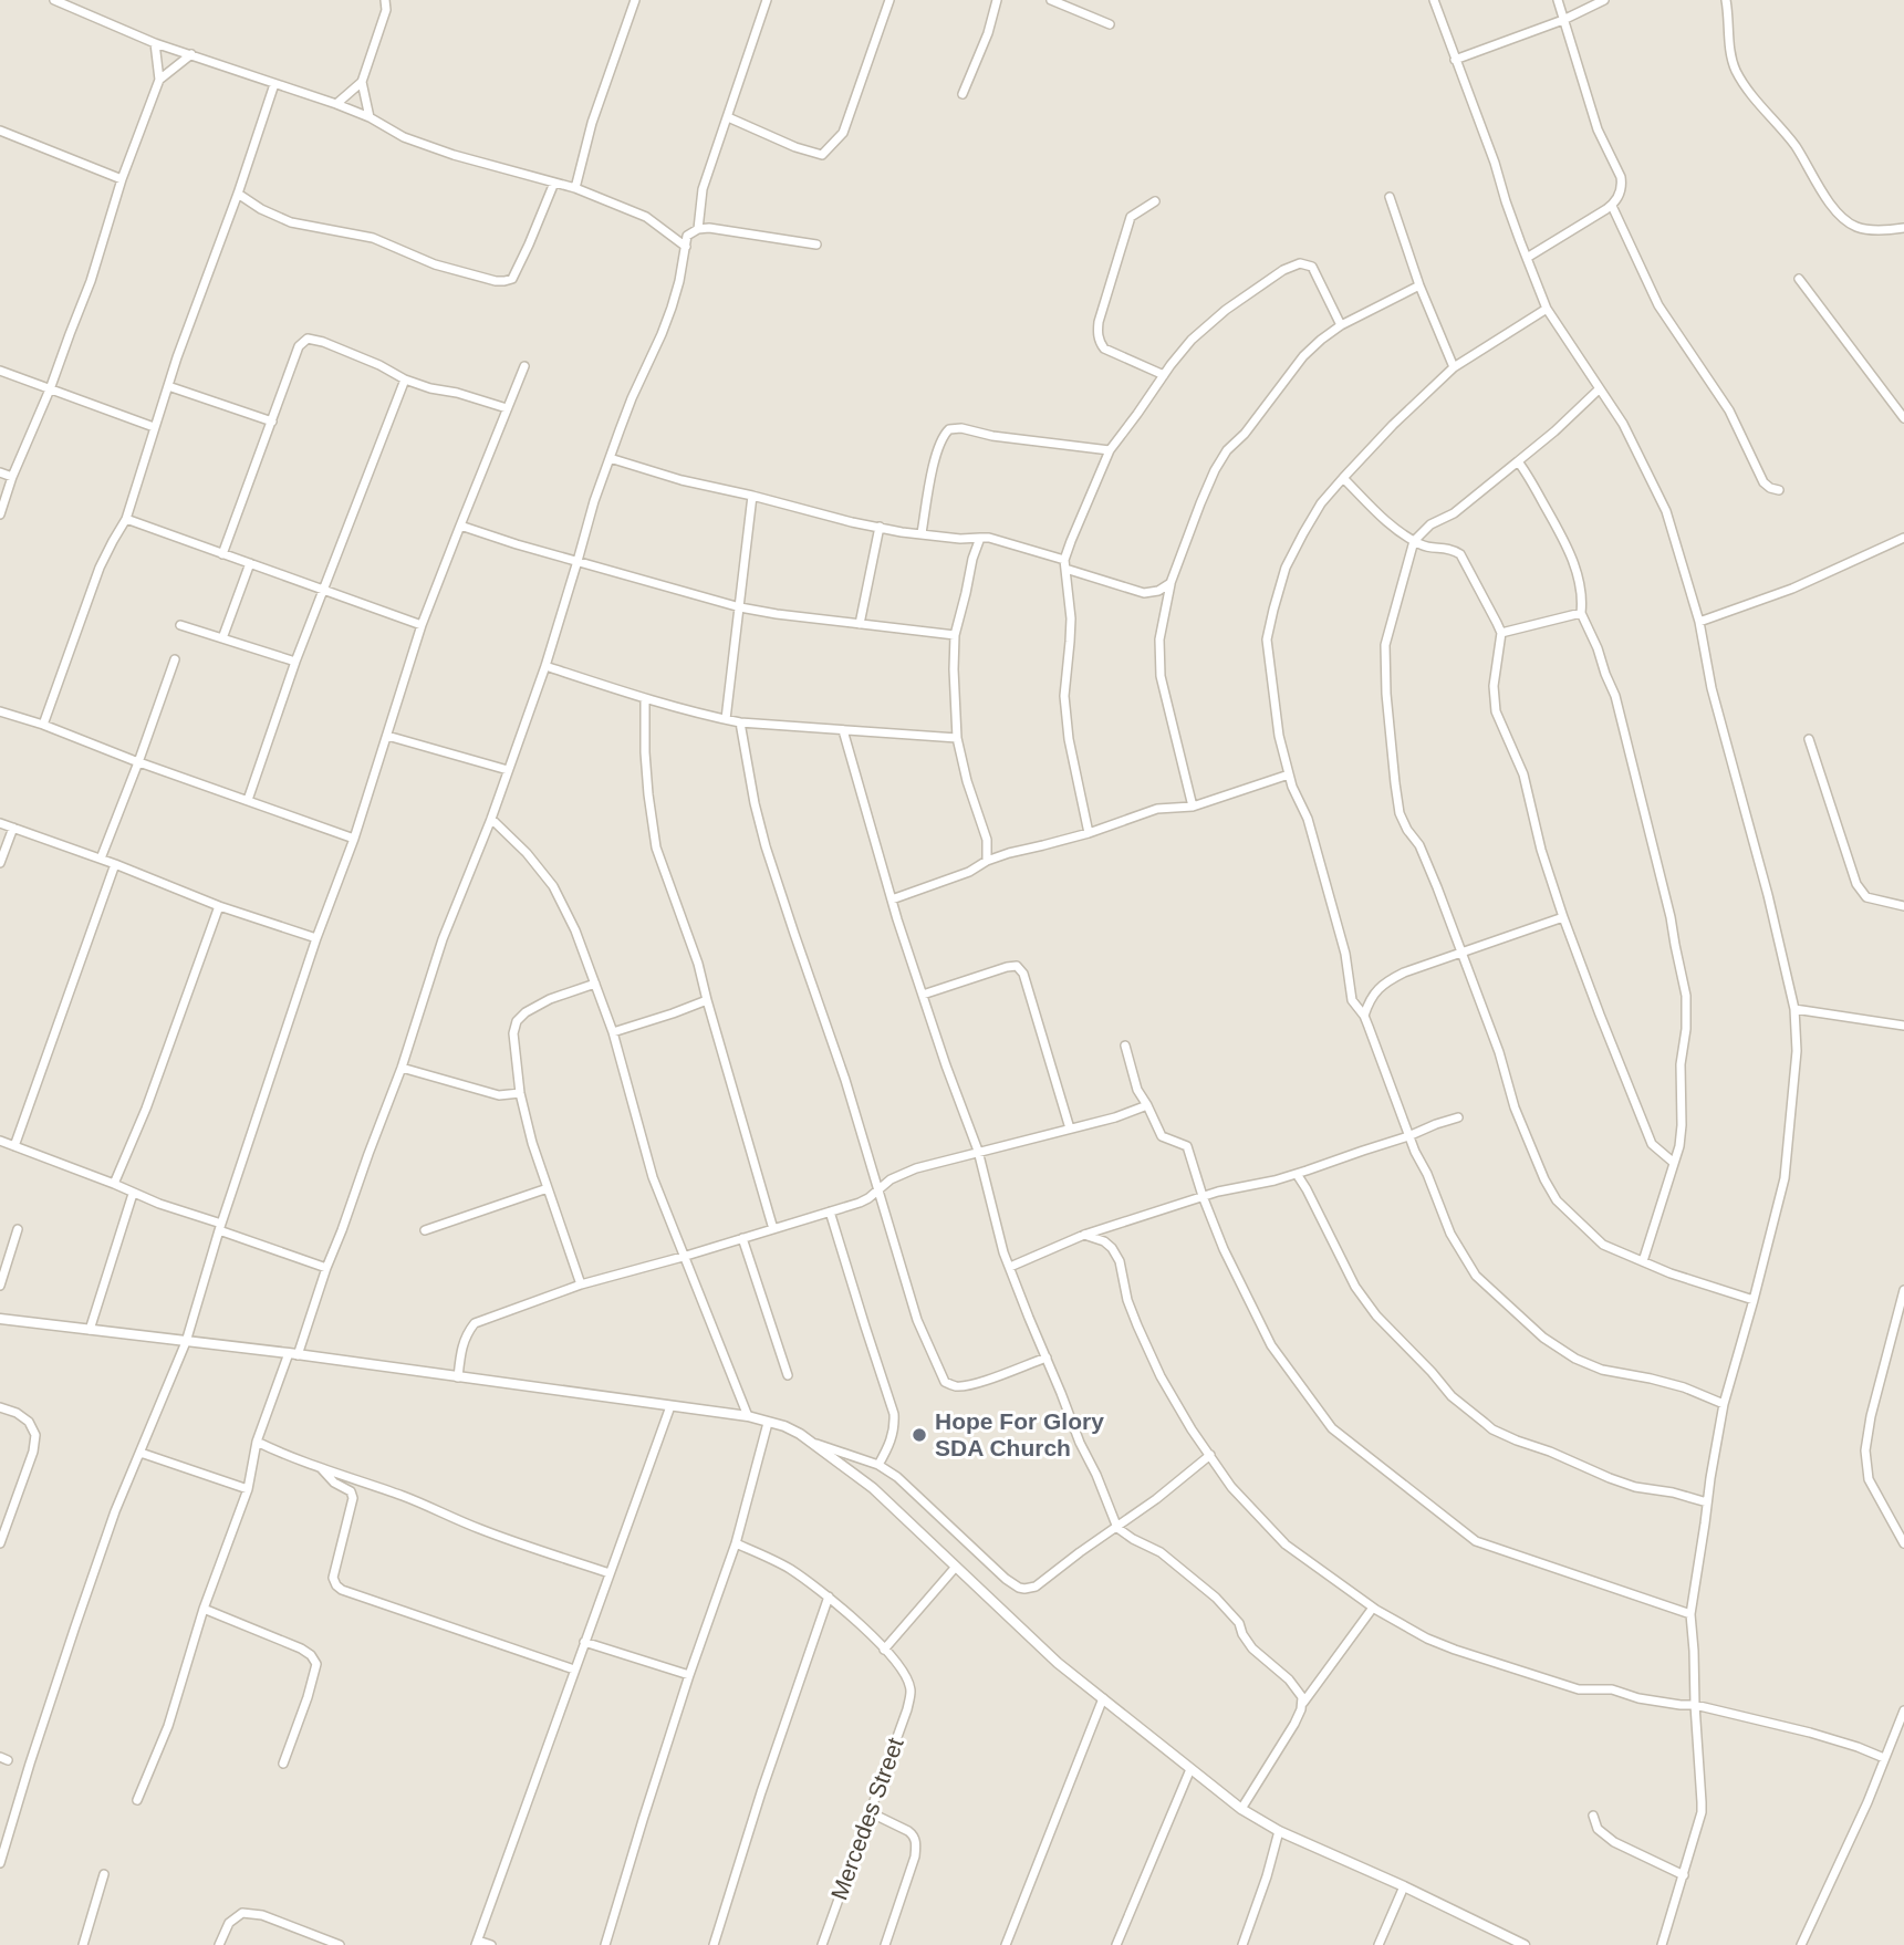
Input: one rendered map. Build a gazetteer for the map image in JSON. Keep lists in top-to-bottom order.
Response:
{
  "streets": {
    "street": ["Mercedes Street"]
  },
  "places": ["Hope For Glory SDA Church"]
}
